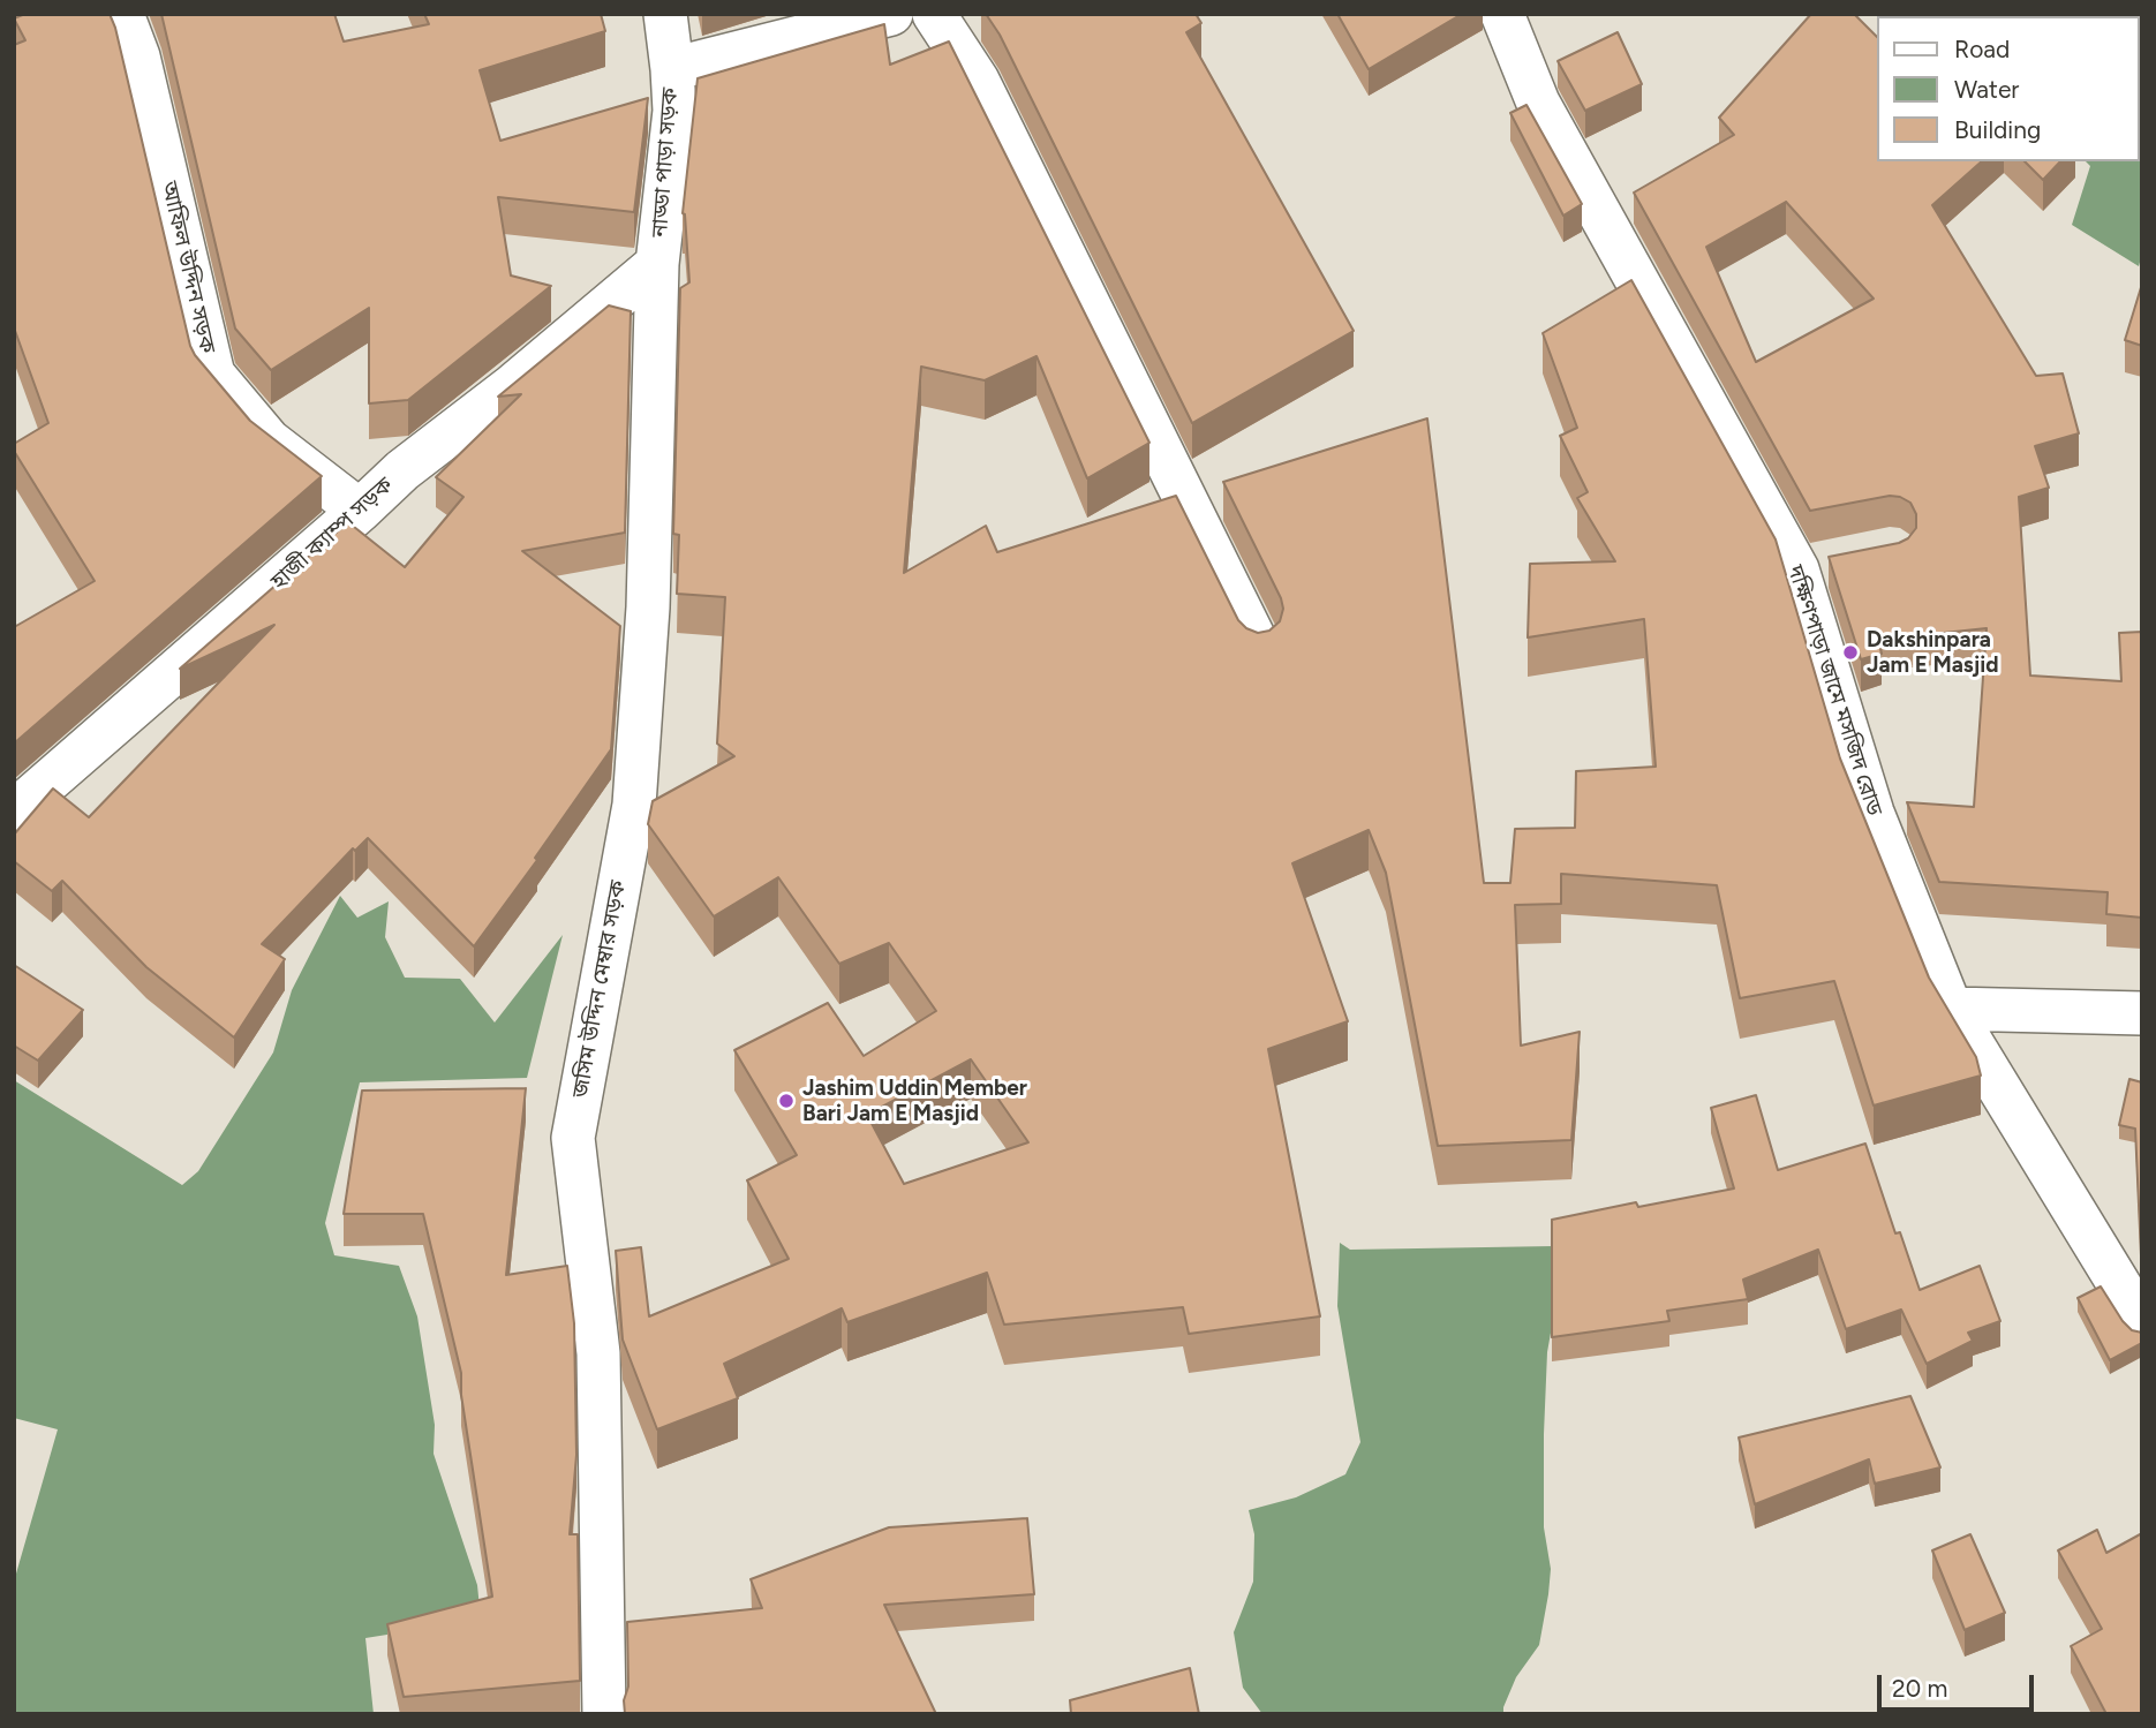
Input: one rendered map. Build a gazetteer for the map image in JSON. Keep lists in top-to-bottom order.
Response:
{
  "streets": {
    "street": [
      "নাড্ডা পাড়া সড়ক",
      "আফিল উদ্দিন সড়ক",
      "হাজী ক্যাম্প সড়ক",
      "দক্ষিণপাড়া জামে মসজিদ রোড",
      "জসিম উদ্দিন মেম্বার সড়ক"
    ]
  },
  "crossings": [
    ["নাড্ডা পাড়া সড়ক", "হাজী ক্যাম্প সড়ক"],
    ["নাড্ডা পাড়া সড়ক", "জসিম উদ্দিন মেম্বার সড়ক"],
    ["আফিল উদ্দিন সড়ক", "হাজী ক্যাম্প সড়ক"],
    ["হাজী ক্যাম্প সড়ক", "জসিম উদ্দিন মেম্বার সড়ক"]
  ],
  "places": ["Dakshinpara Jam E Masjid", "Jashim Uddin Member Bari Jam E Masjid"],
  "legend": ["Road", "Water", "Building"],
  "scale_bar": "20 m"
}
